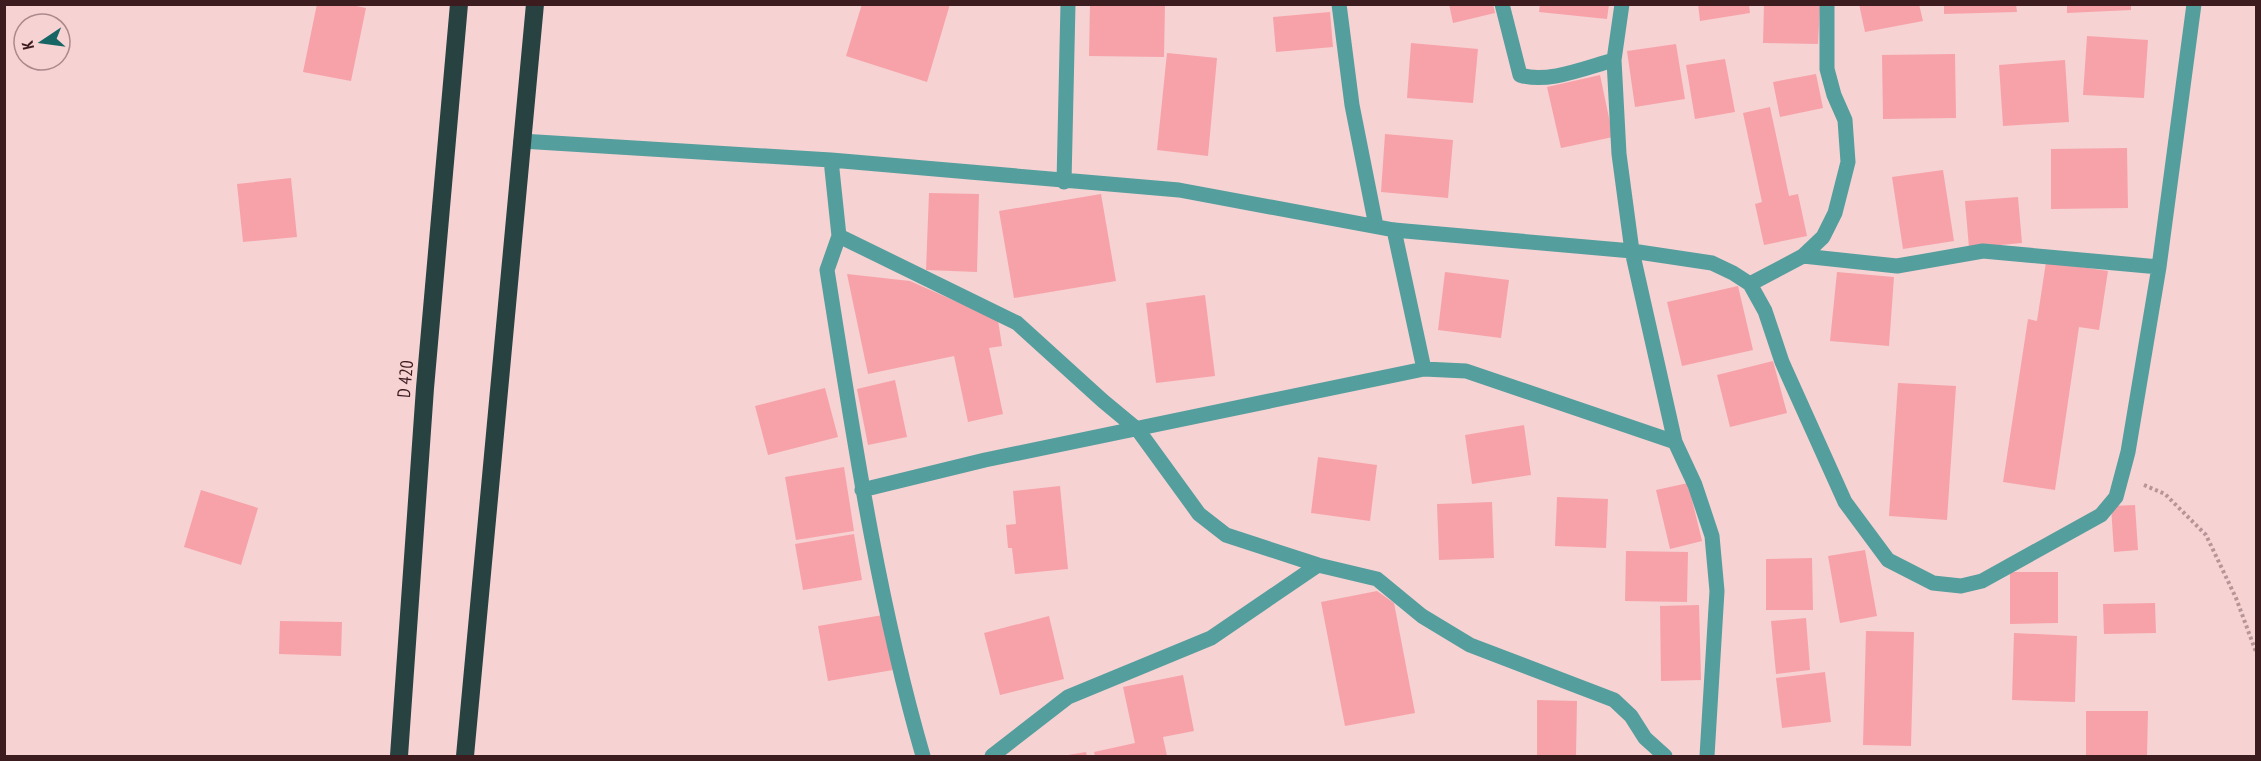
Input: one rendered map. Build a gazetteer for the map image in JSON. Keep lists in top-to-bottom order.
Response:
{
  "streets": {
    "highway": ["D 420"]
  },
  "north": "left"
}
